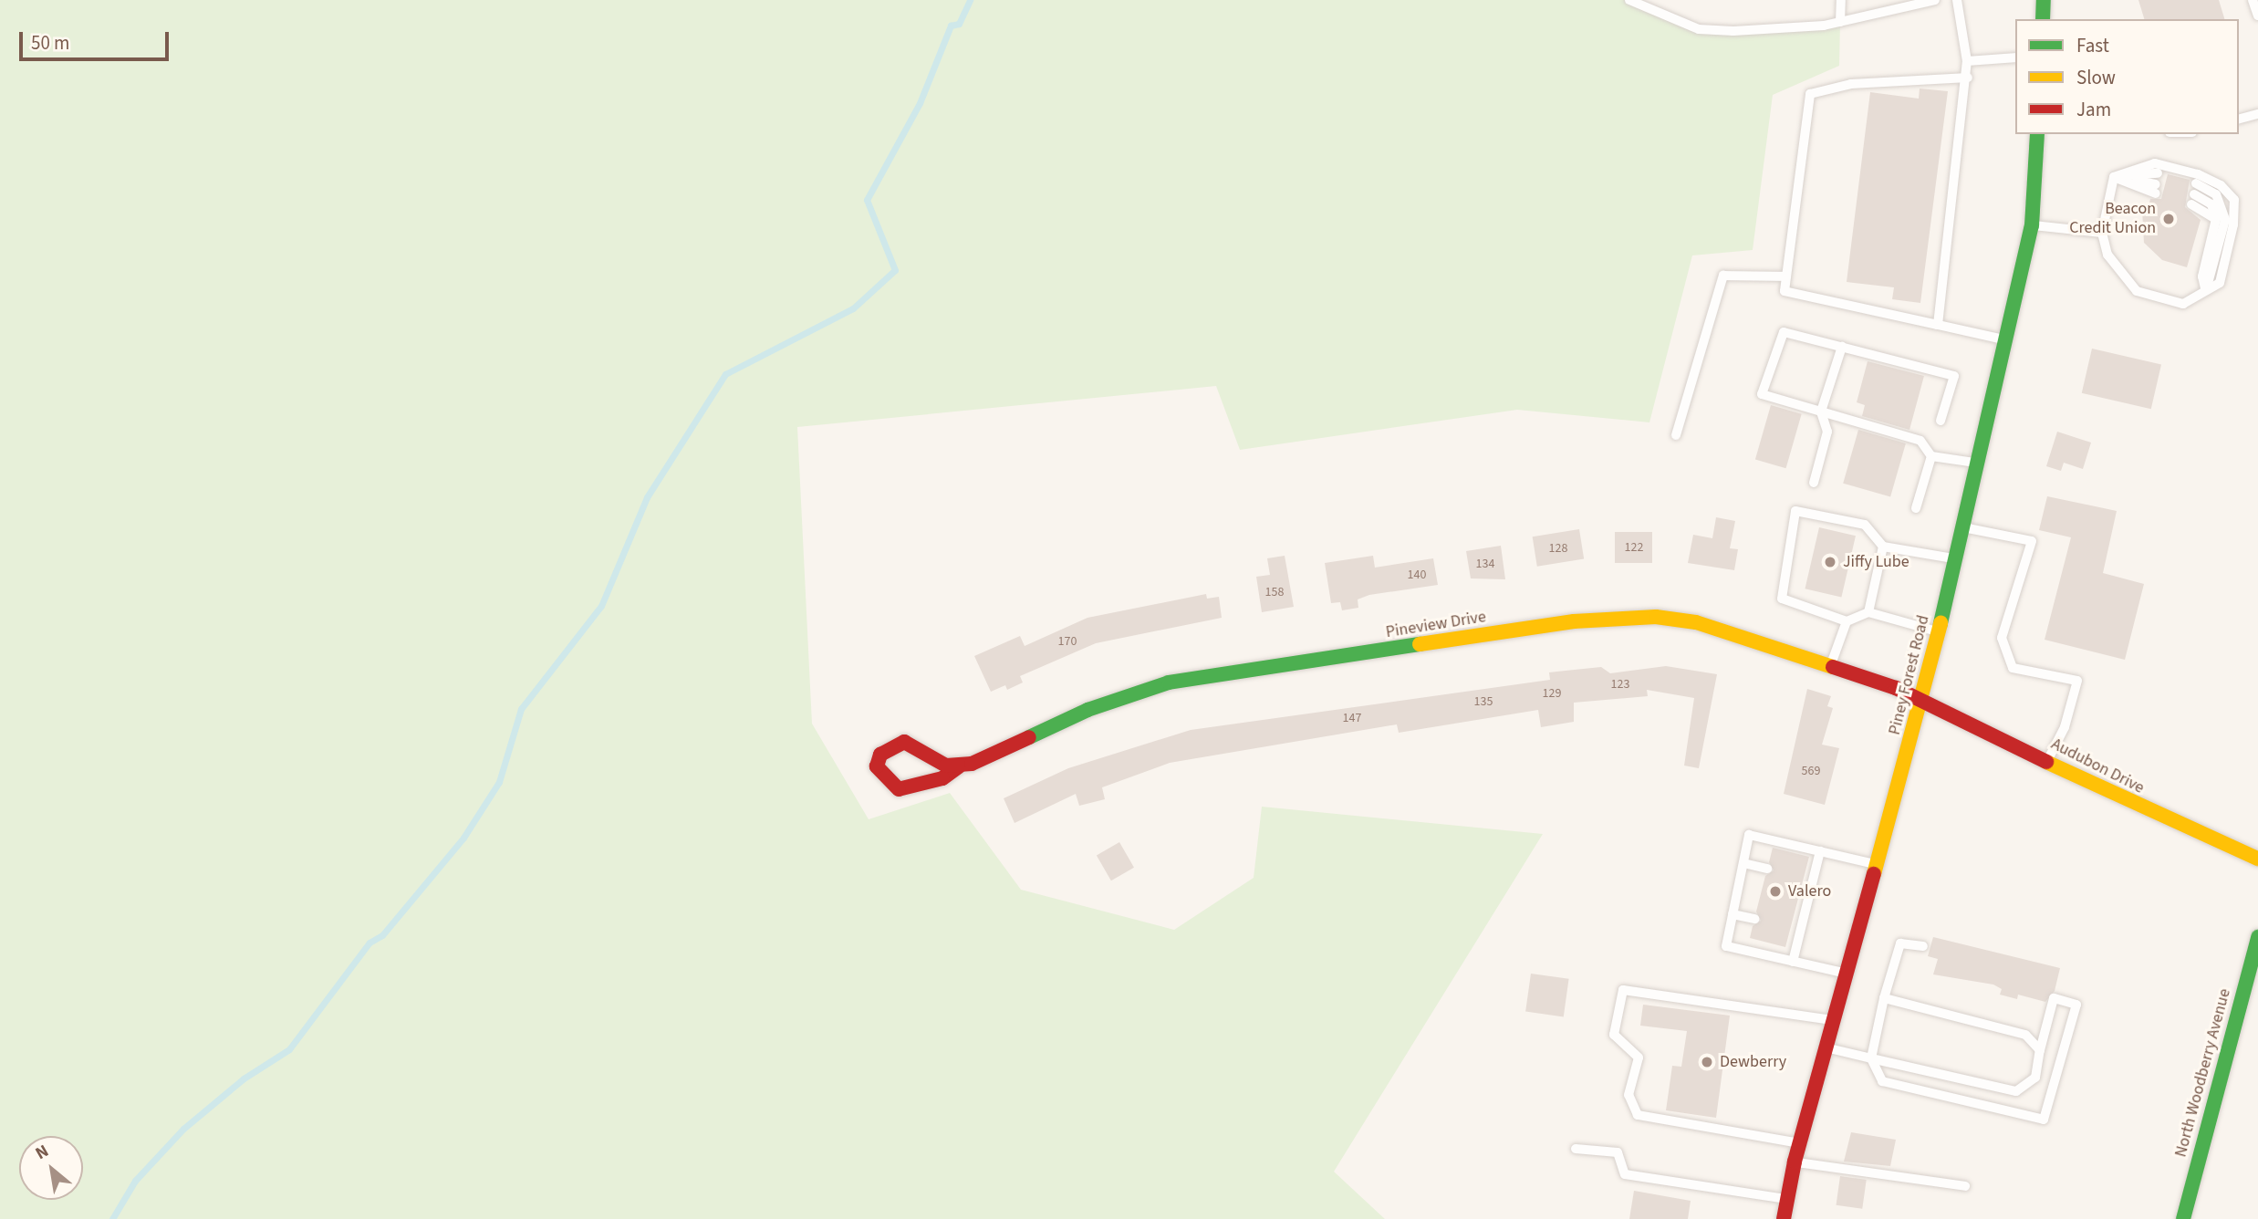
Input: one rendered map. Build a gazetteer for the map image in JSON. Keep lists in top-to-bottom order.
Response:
{
  "streets": {
    "street": [
      "Pineview Drive",
      "Piney Forest Road",
      "Audubon Drive",
      "North Woodberry Avenue"
    ]
  },
  "crossings": [
    ["Pineview Drive", "Piney Forest Road"],
    ["Pineview Drive", "Audubon Drive"],
    ["Piney Forest Road", "Audubon Drive"]
  ],
  "places": [
    "Beacon Credit Union",
    "Jiffy Lube",
    "Valero",
    "Dewberry"
  ],
  "house_numbers": [
    "122",
    "128",
    "134",
    "140",
    "158",
    "170",
    "123",
    "129",
    "135",
    "147",
    "569"
  ],
  "legend": ["Fast", "Slow", "Jam"],
  "scale_bar": "50 m",
  "north": "top left"
}
